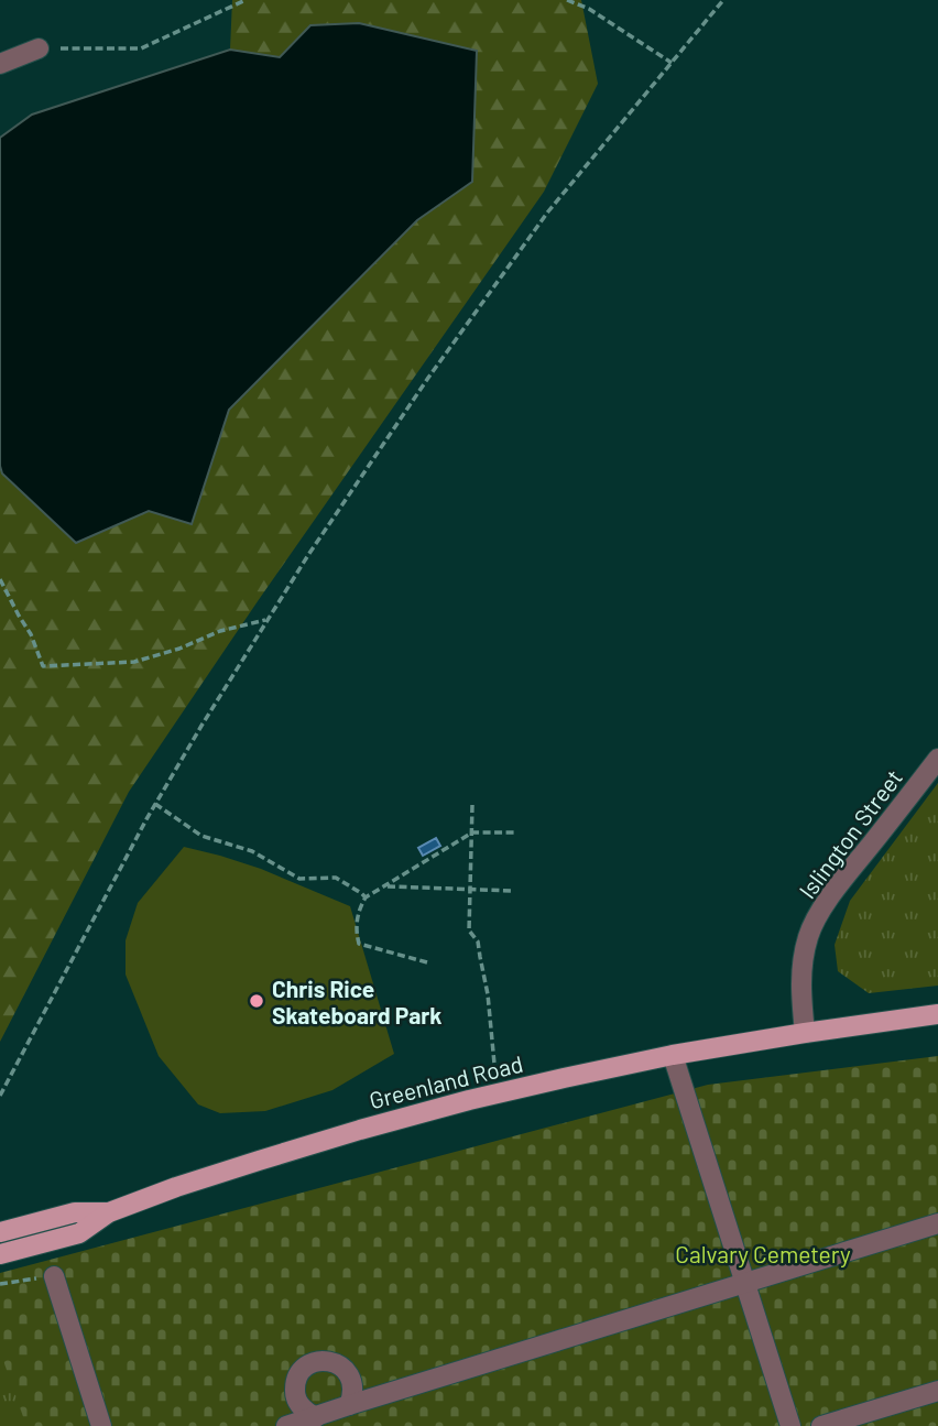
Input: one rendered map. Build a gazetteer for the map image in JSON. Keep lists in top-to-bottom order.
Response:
{
  "streets": {
    "main road": ["Greenland Road"],
    "street": ["Islington Street"]
  },
  "crossings": [
    ["Islington Street", "Greenland Road"]
  ],
  "parks": ["Calvary Cemetery"],
  "places": ["Chris Rice Skateboard Park"]
}
